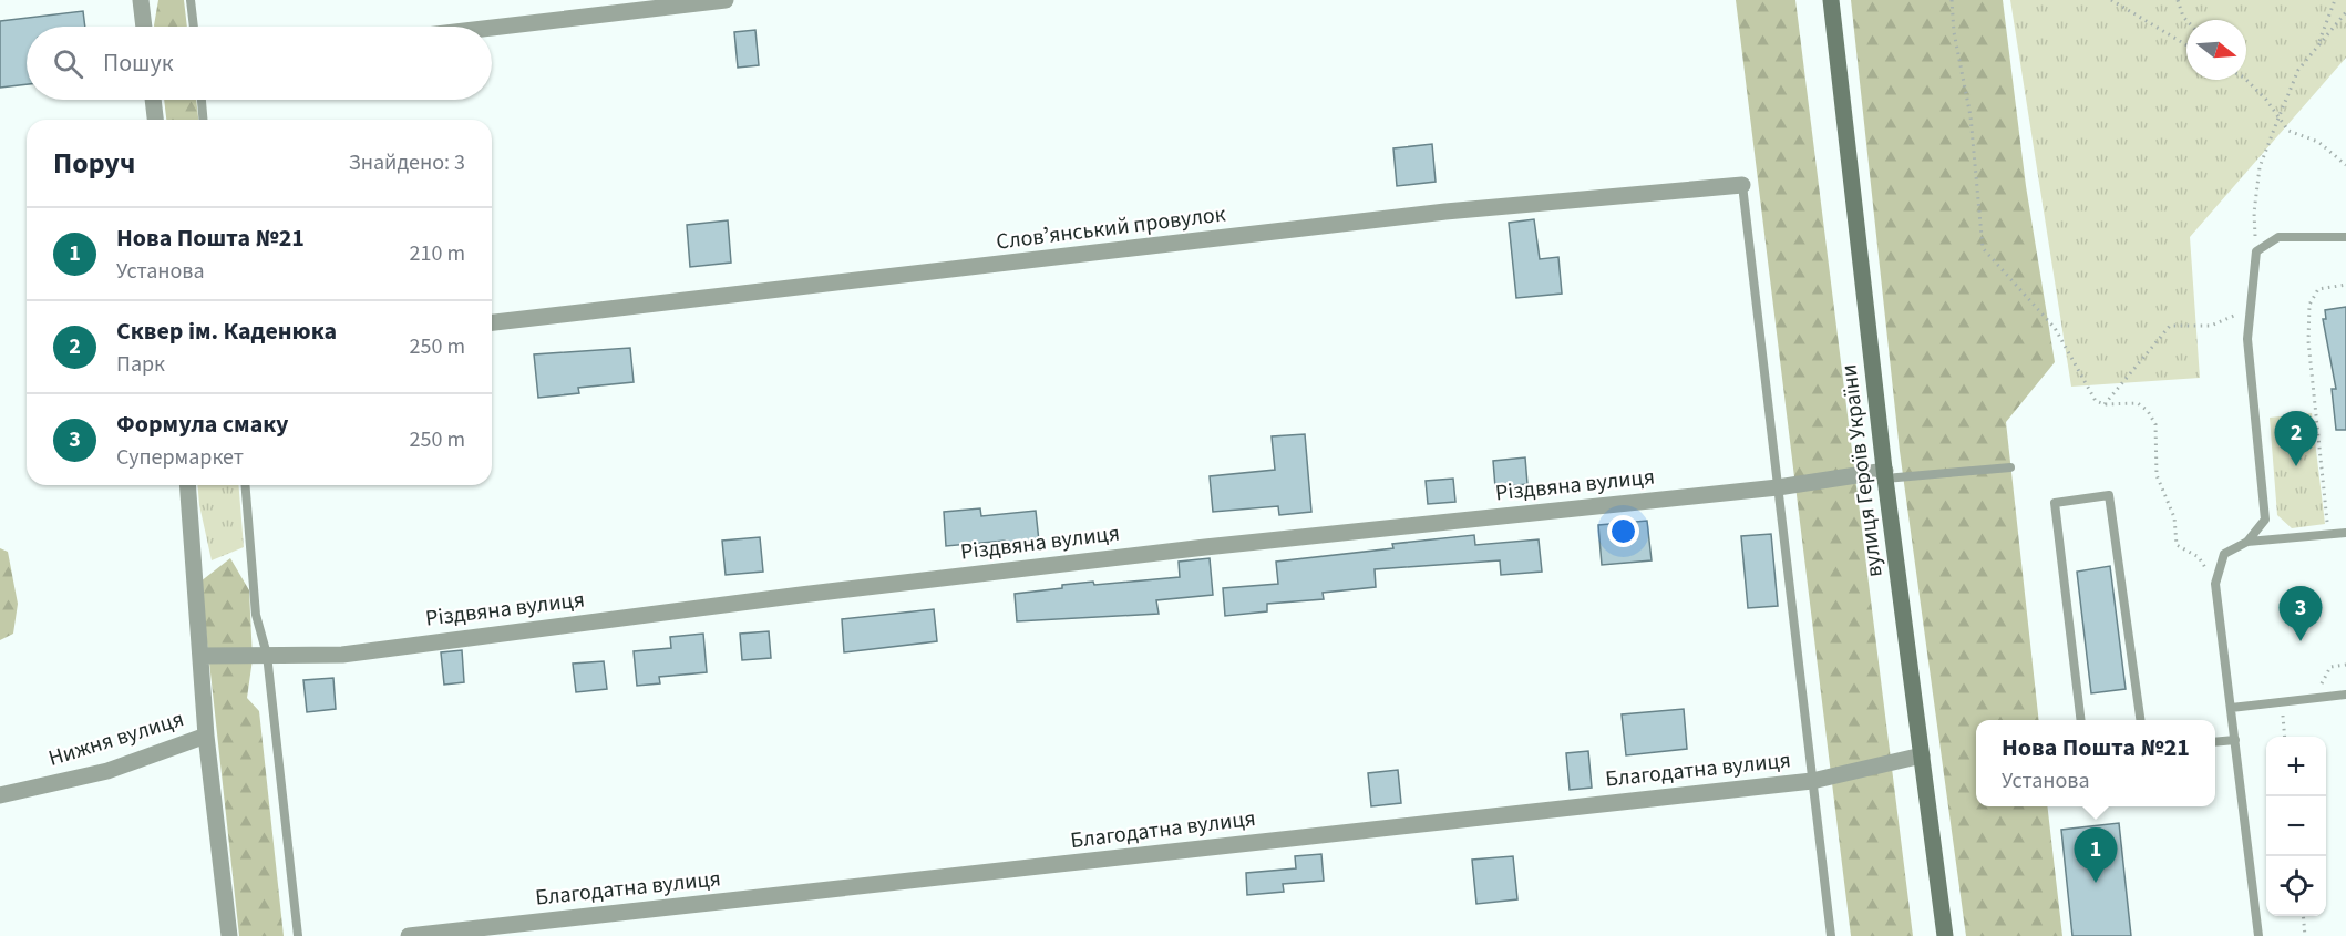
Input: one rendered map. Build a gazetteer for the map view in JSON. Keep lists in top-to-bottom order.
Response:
{
  "streets": {
    "main road": ["вулиця Героїв України"],
    "street": [
      "Словʼянський провулок",
      "Різдвяна вулиця",
      "Нижня вулиця",
      "Благодатна вулиця"
    ]
  },
  "crossings": [
    ["вулиця Героїв України", "Різдвяна вулиця"],
    ["вулиця Героїв України", "Благодатна вулиця"]
  ],
  "north": "right",
  "page": {
    "search": "Пошук",
    "heading": ["Поруч", "Знайдено: 3"],
    "list": [
      {
        "mark": "1",
        "name": "Нова Пошта №21",
        "note": "Установа",
        "value": "210 m"
      },
      {
        "mark": "2",
        "name": "Сквер ім. Каденюка",
        "note": "Парк",
        "value": "250 m"
      },
      {
        "mark": "3",
        "name": "Формула смаку",
        "note": "Супермаркет",
        "value": "250 m"
      }
    ],
    "pins": ["2", "3", "1"],
    "popup": ["Нова Пошта №21", "Установа"],
    "map_buttons": ["+", "−"]
  }
}
